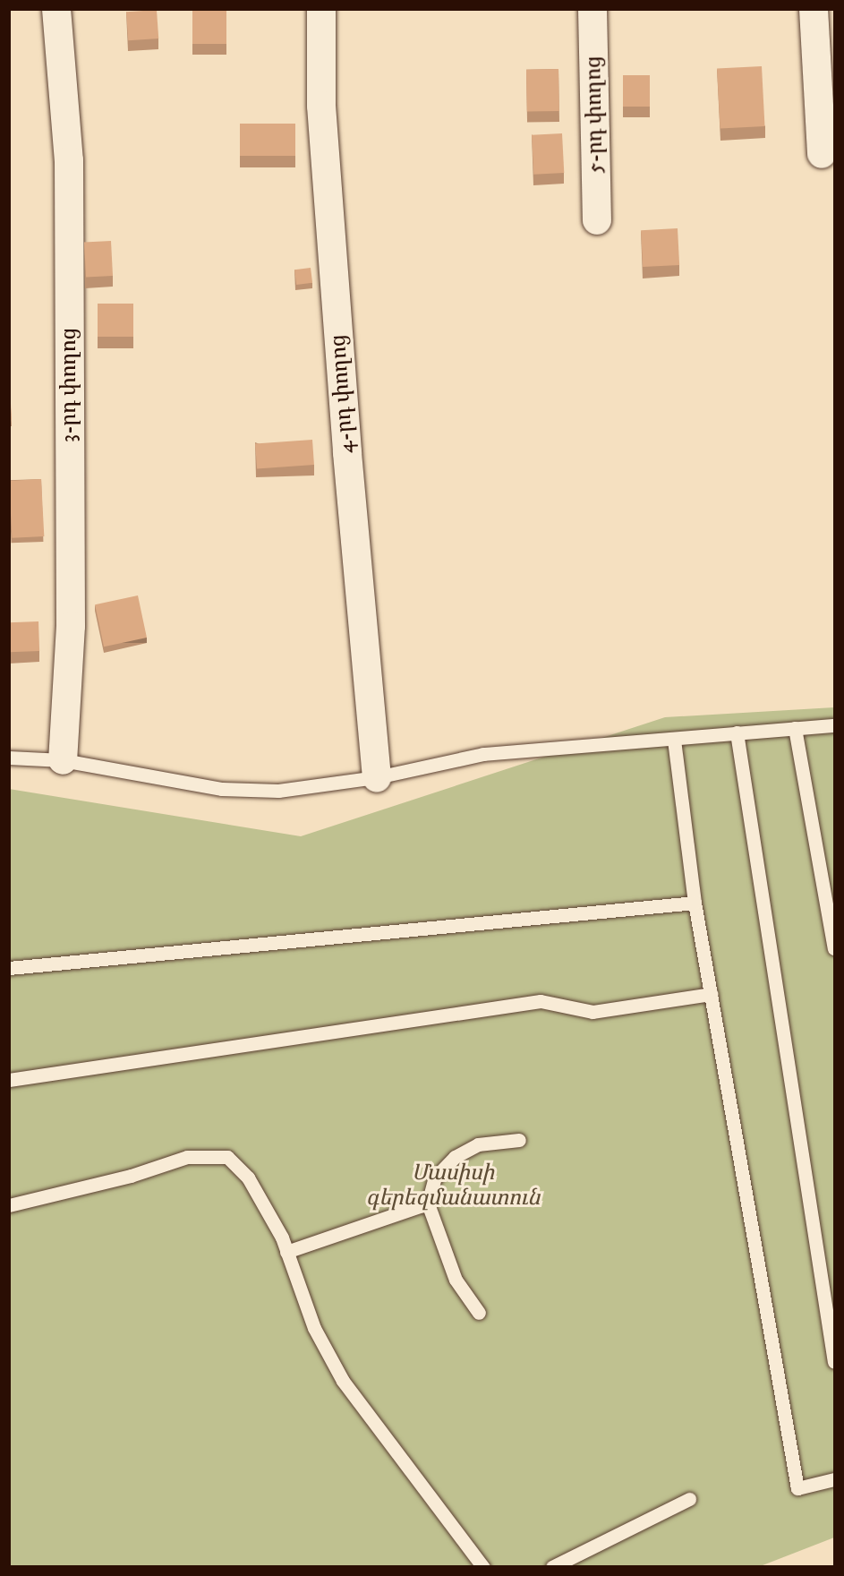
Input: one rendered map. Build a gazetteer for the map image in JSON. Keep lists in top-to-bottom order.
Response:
{
  "streets": {
    "street": ["5-րդ փողոց", "3-րդ փողոց", "4-րդ փողոց"]
  },
  "parks": ["Մասիսի գերեզմանատուն"]
}
